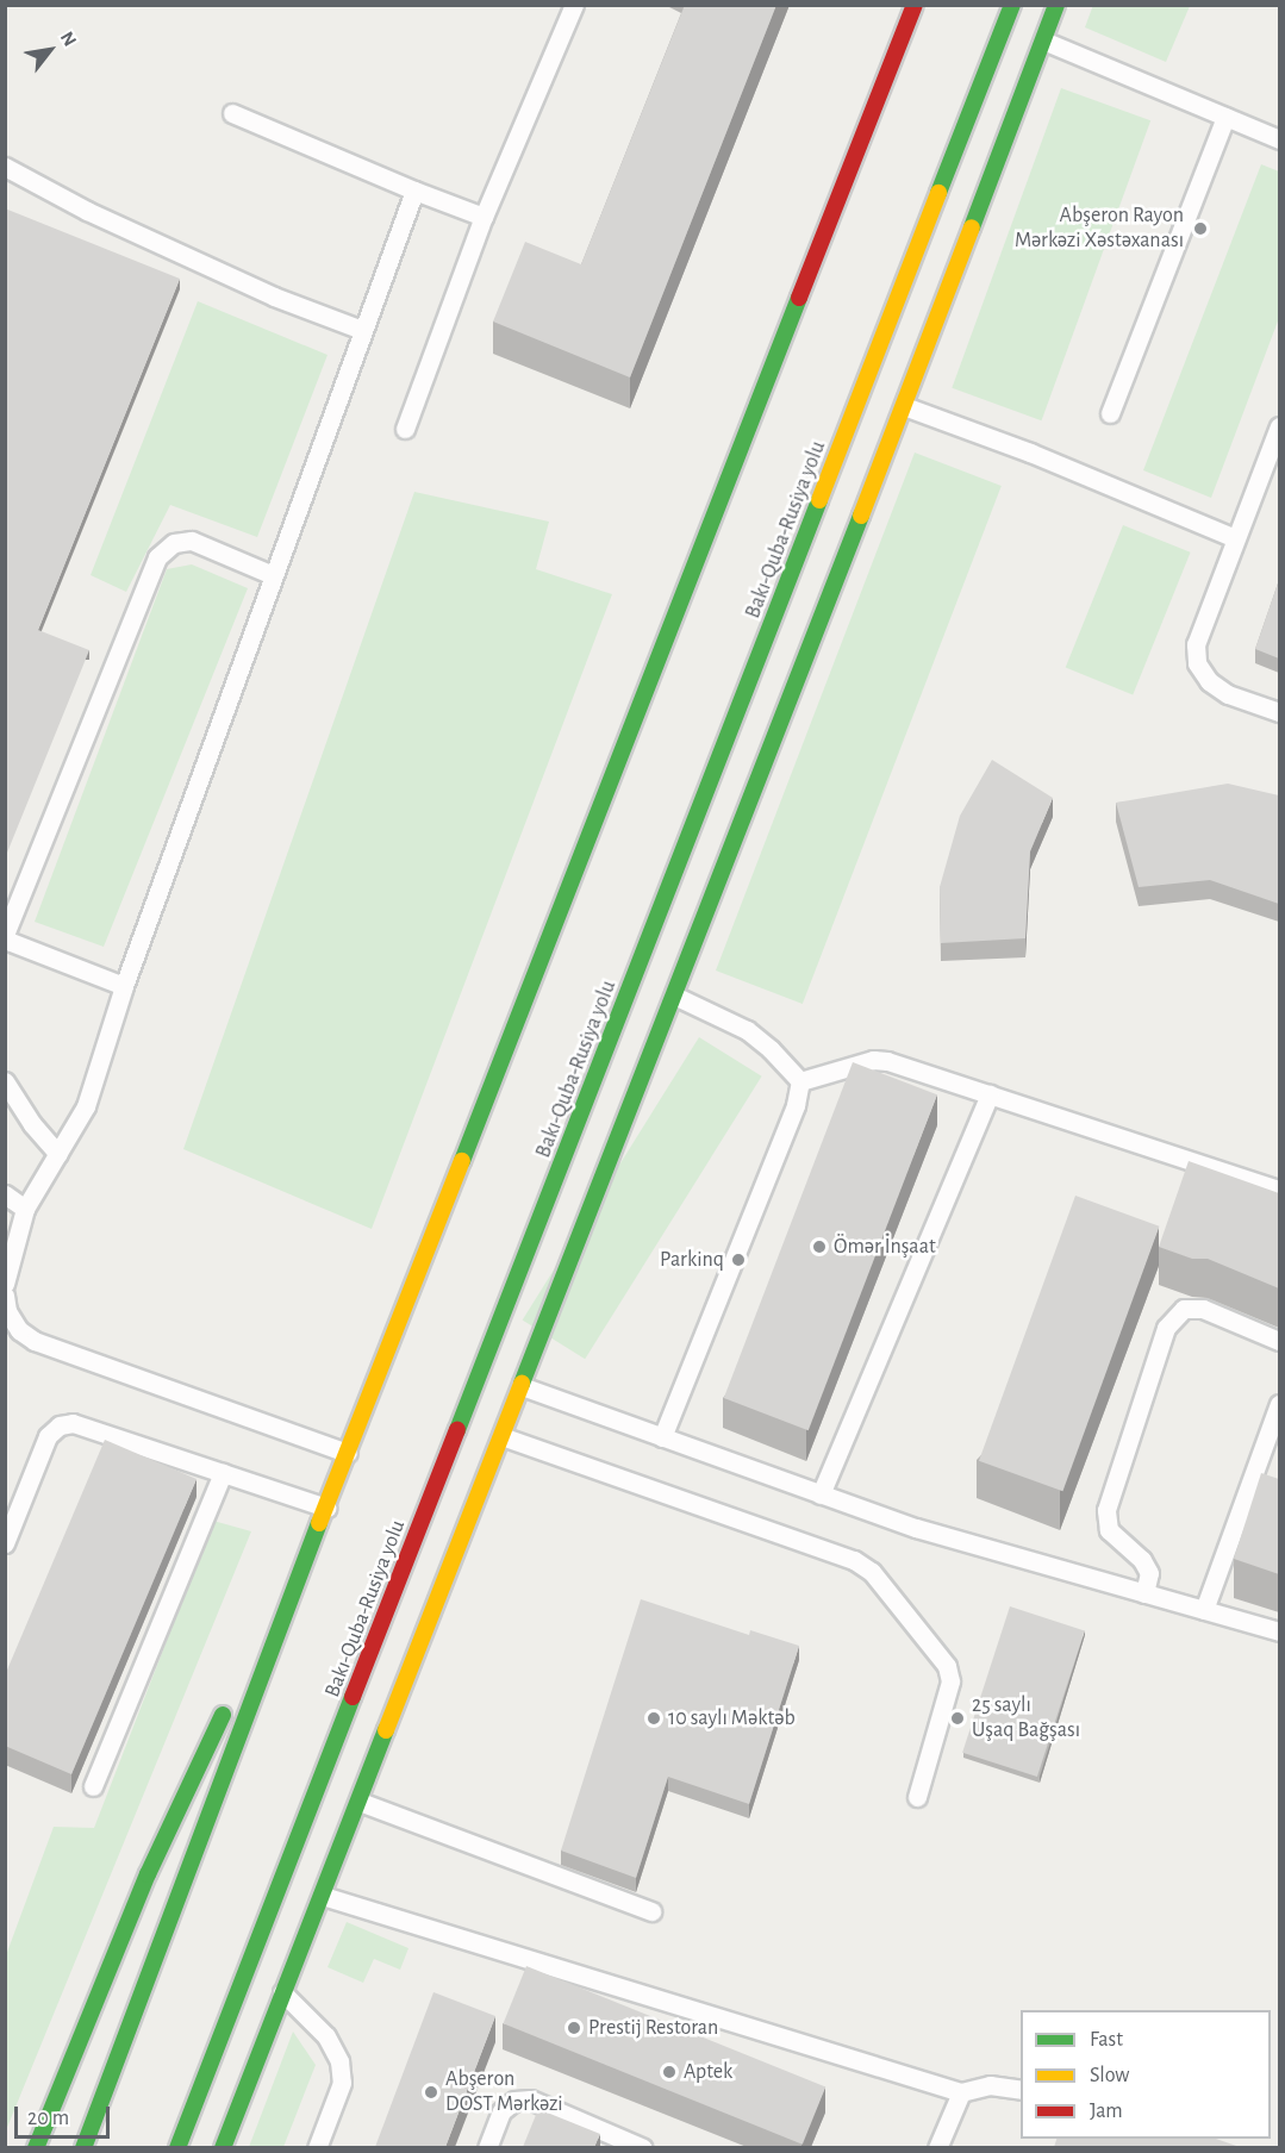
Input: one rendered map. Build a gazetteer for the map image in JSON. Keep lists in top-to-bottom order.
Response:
{
  "streets": {
    "highway": ["Bakı-Quba-Rusiya yolu"]
  },
  "places": [
    "Abşeron Rayon Mərkəzi Xəstəxanası",
    "Ömər İnşaat",
    "Parkinq",
    "10 saylı Məktəb",
    "25 saylı Uşaq Bağşası",
    "Prestij Restoran",
    "Aptek",
    "Abşeron DOST Mərkəzi"
  ],
  "legend": ["Fast", "Slow", "Jam"],
  "scale_bar": "20 m",
  "north": "top right"
}
